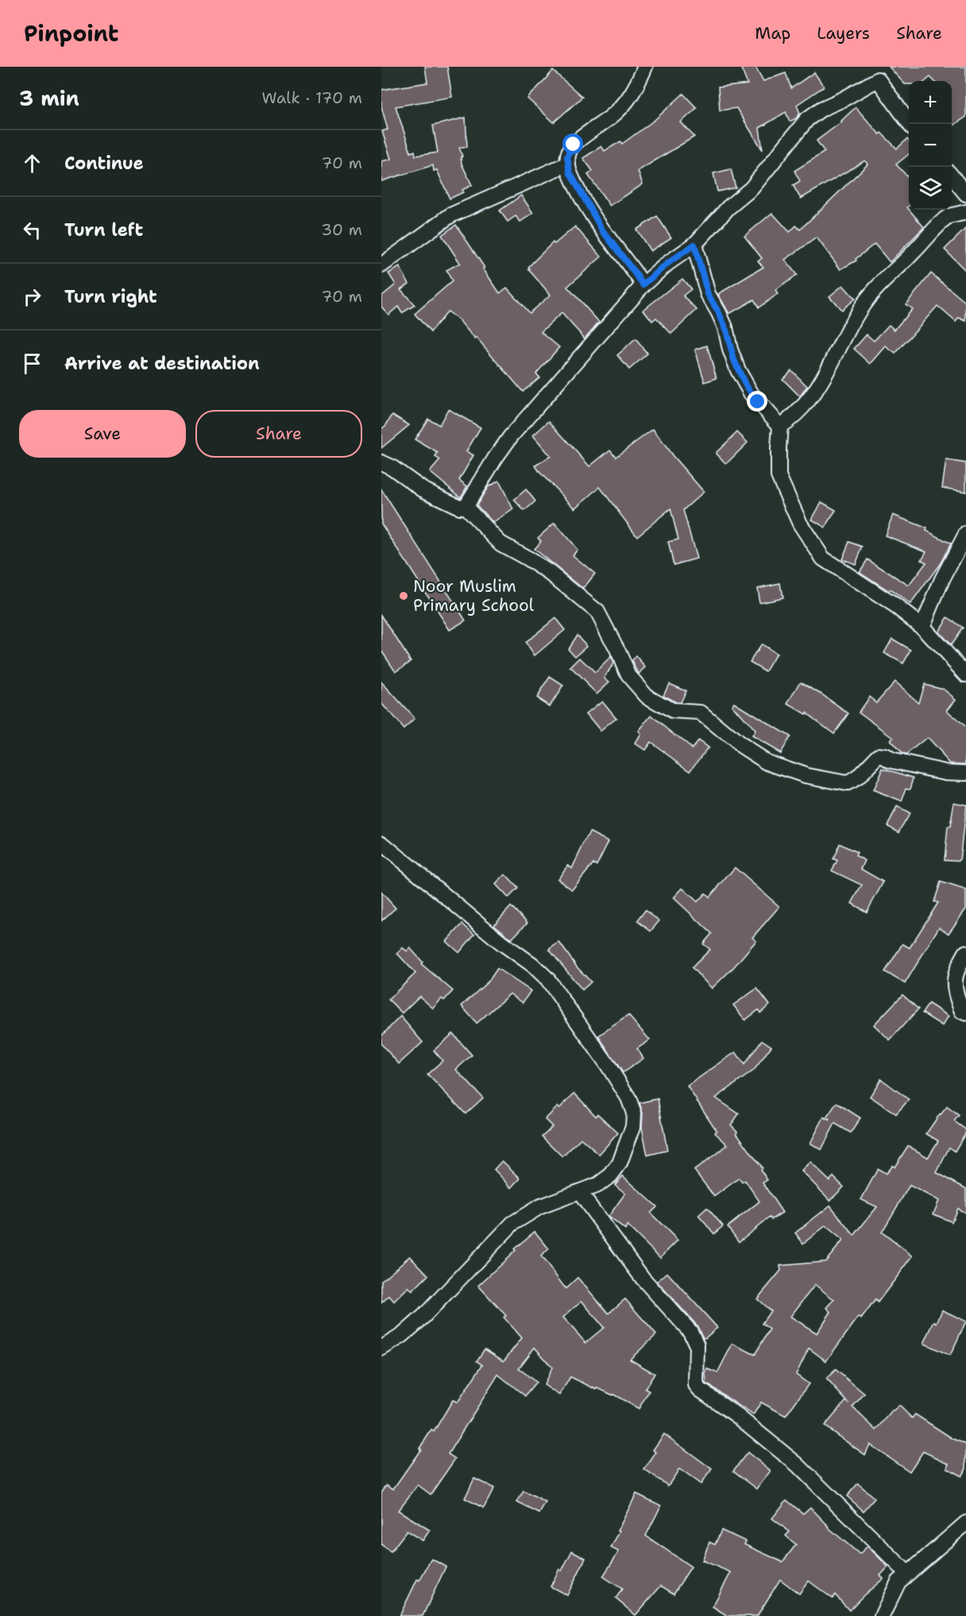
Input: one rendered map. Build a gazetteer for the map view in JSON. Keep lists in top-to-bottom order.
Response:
{
  "places": ["Noor Muslim Primary School"],
  "page": {
    "header": "Pinpoint",
    "nav": ["Map", "Layers", "Share"],
    "heading": ["3 min", "Walk · 170 m"],
    "map_buttons": ["+", "−"],
    "list": [
      ["Continue", "70 m"],
      ["Turn left", "30 m"],
      ["Turn right", "70 m"],
      "Arrive at destination"
    ],
    "buttons": ["Save", "Share"]
  }
}
